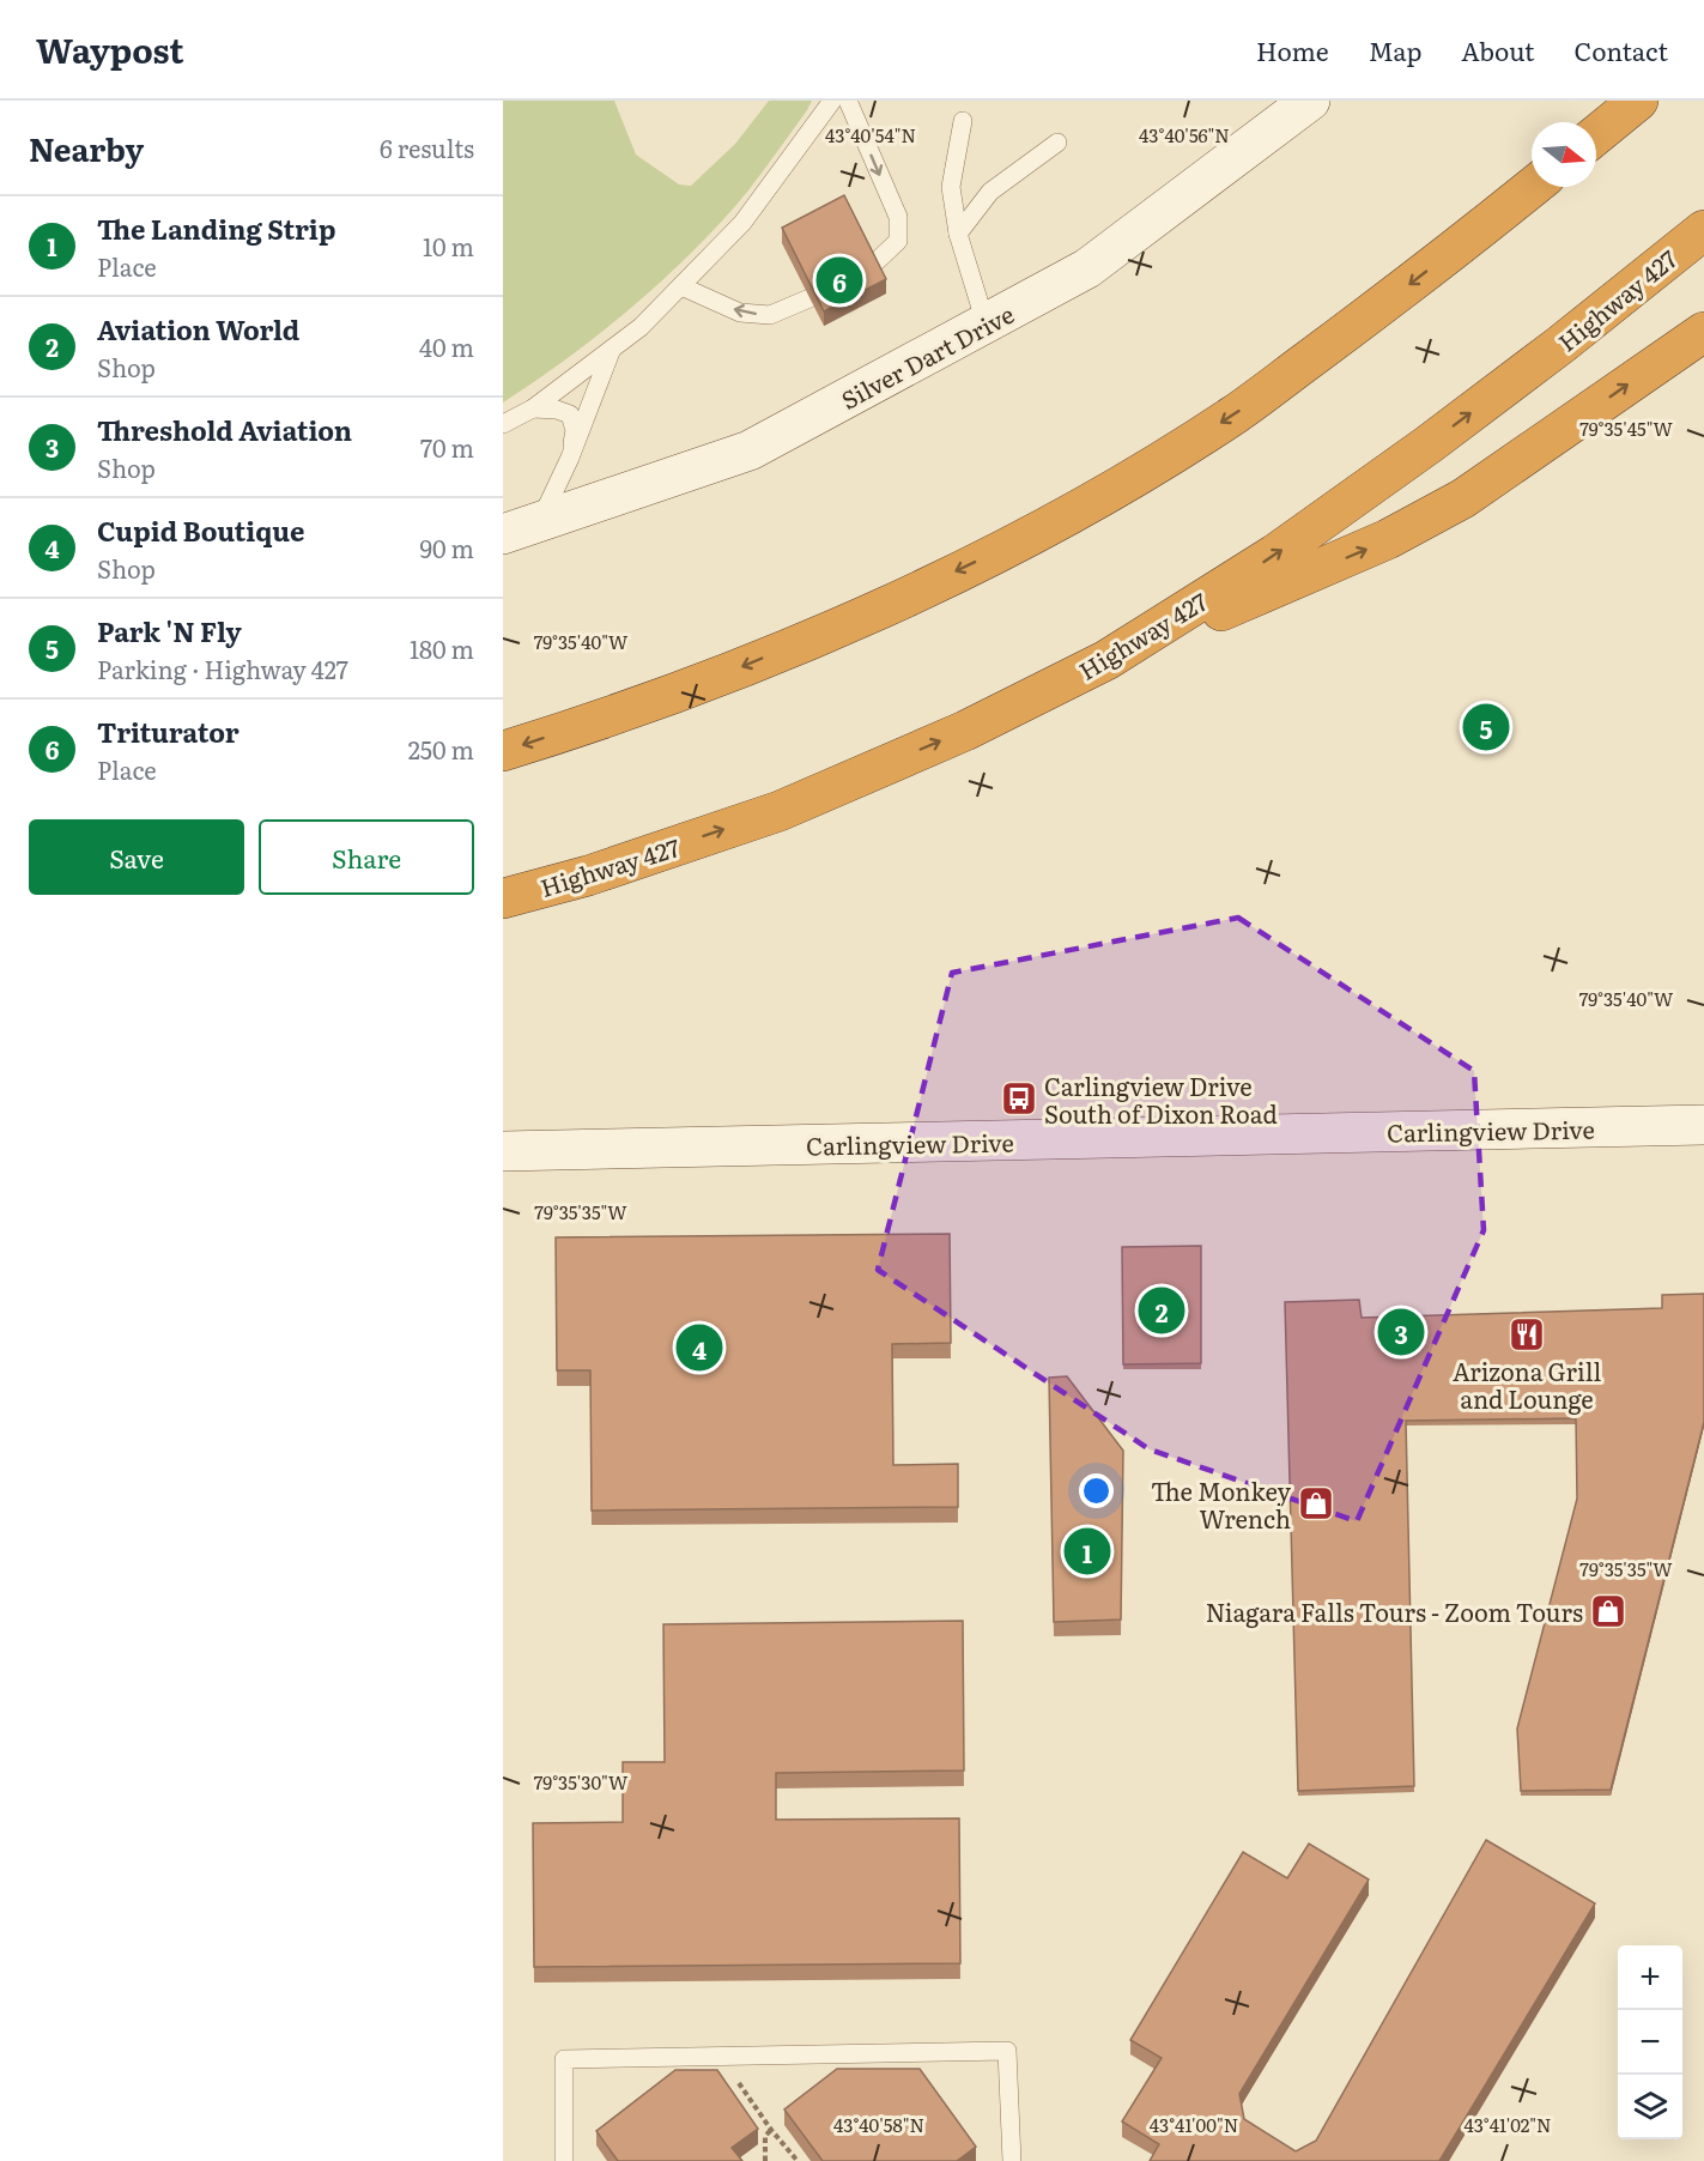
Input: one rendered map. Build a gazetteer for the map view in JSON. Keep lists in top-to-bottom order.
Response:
{
  "streets": {
    "highway": ["Highway 427"],
    "main road": ["Silver Dart Drive", "Carlingview Drive"]
  },
  "places": {
    "bus stop": ["Carlingview Drive South of Dixon Road"],
    "restaurant": ["Arizona Grill and Lounge"],
    "shop": ["The Monkey Wrench", "Niagara Falls Tours - Zoom Tours"]
  },
  "north": "right",
  "page": {
    "header": "Waypost",
    "nav": [
      "Home",
      "Map",
      "About",
      "Contact"
    ],
    "heading": ["Nearby", "6 results"],
    "list": [
      {
        "mark": "1",
        "name": "The Landing Strip",
        "note": "Place",
        "value": "10 m"
      },
      {
        "mark": "2",
        "name": "Aviation World",
        "note": "Shop",
        "value": "40 m"
      },
      {
        "mark": "3",
        "name": "Threshold Aviation",
        "note": "Shop",
        "value": "70 m"
      },
      {
        "mark": "4",
        "name": "Cupid Boutique",
        "note": "Shop",
        "value": "90 m"
      },
      {
        "mark": "5",
        "name": "Park 'N Fly",
        "note": "Parking · Highway 427",
        "value": "180 m"
      },
      {
        "mark": "6",
        "name": "Triturator",
        "note": "Place",
        "value": "250 m"
      }
    ],
    "pins": [
      "6",
      "5",
      "2",
      "3",
      "4",
      "1"
    ],
    "buttons": ["Save", "Share"],
    "map_buttons": ["+", "−"]
  },
  "coordinates": [
    "43°40'54\"N",
    "43°40'56\"N",
    "79°35'45\"W",
    "79°35'40\"W",
    "79°35'35\"W",
    "79°35'30\"W",
    "43°40'58\"N",
    "43°41'00\"N",
    "43°41'02\"N"
  ]
}
